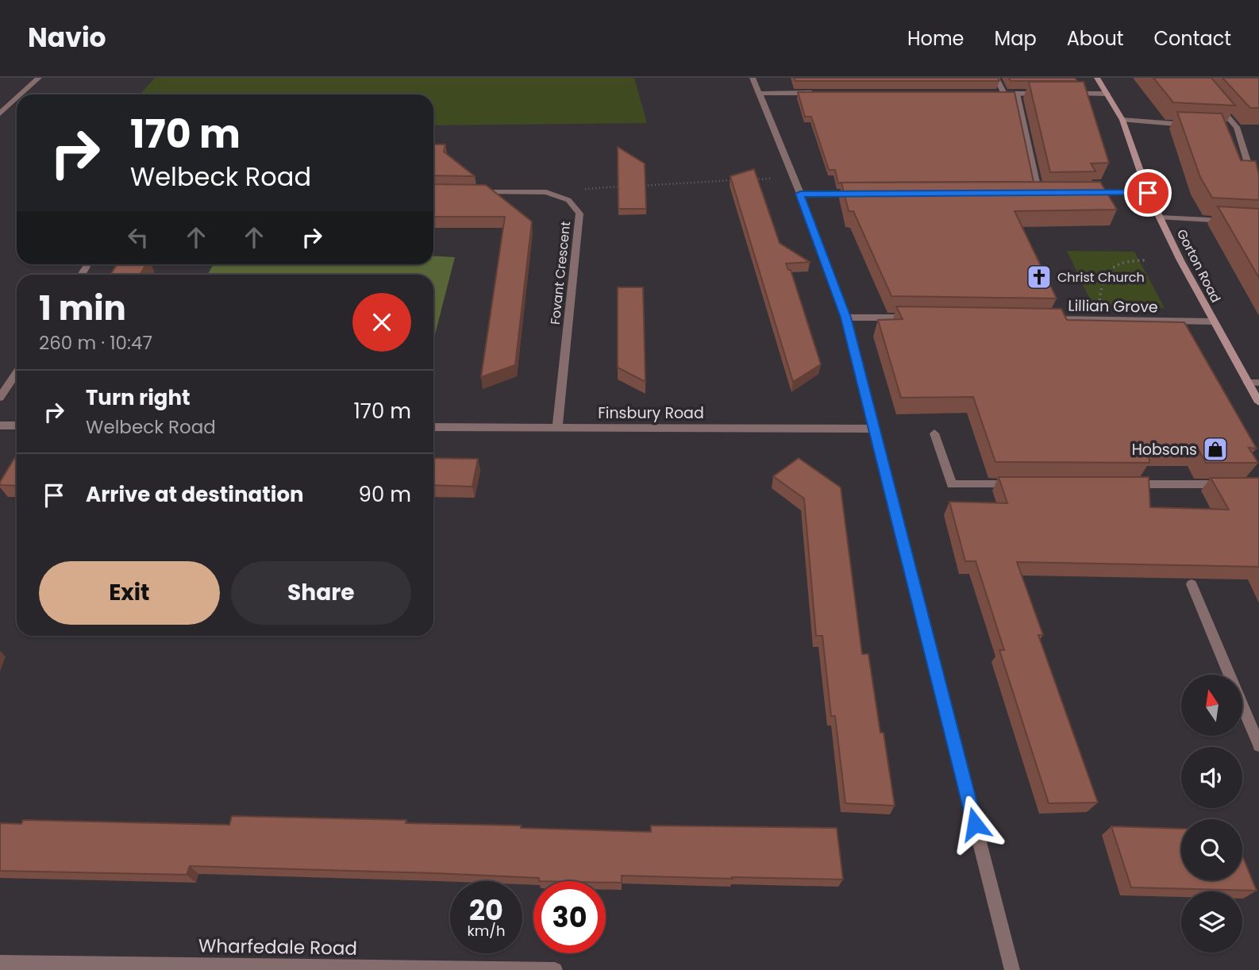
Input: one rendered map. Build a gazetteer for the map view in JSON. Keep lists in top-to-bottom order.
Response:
{
  "streets": {
    "main road": ["Gorton Road"],
    "street": [
      "Fovant Crescent",
      "Lillian Grove",
      "Finsbury Road",
      "Wharfedale Road"
    ]
  },
  "crossings": [
    ["Gorton Road", "Lillian Grove"],
    ["Fovant Crescent", "Finsbury Road"]
  ],
  "places": {
    "church": ["Christ Church"],
    "shop": ["Hobsons"]
  },
  "north": "top",
  "page": {
    "header": "Navio",
    "nav": [
      "Home",
      "Map",
      "About",
      "Contact"
    ],
    "turn": ["170 m", "Welbeck Road"],
    "heading": ["1 min", "260 m · 10:47"],
    "list": [
      {
        "name": "Turn right",
        "note": "Welbeck Road",
        "value": "170 m"
      },
      {
        "name": "Arrive at destination",
        "value": "90 m"
      }
    ],
    "buttons": ["Exit", "Share"],
    "speed": "20 km/h",
    "limit": "30"
  }
}
